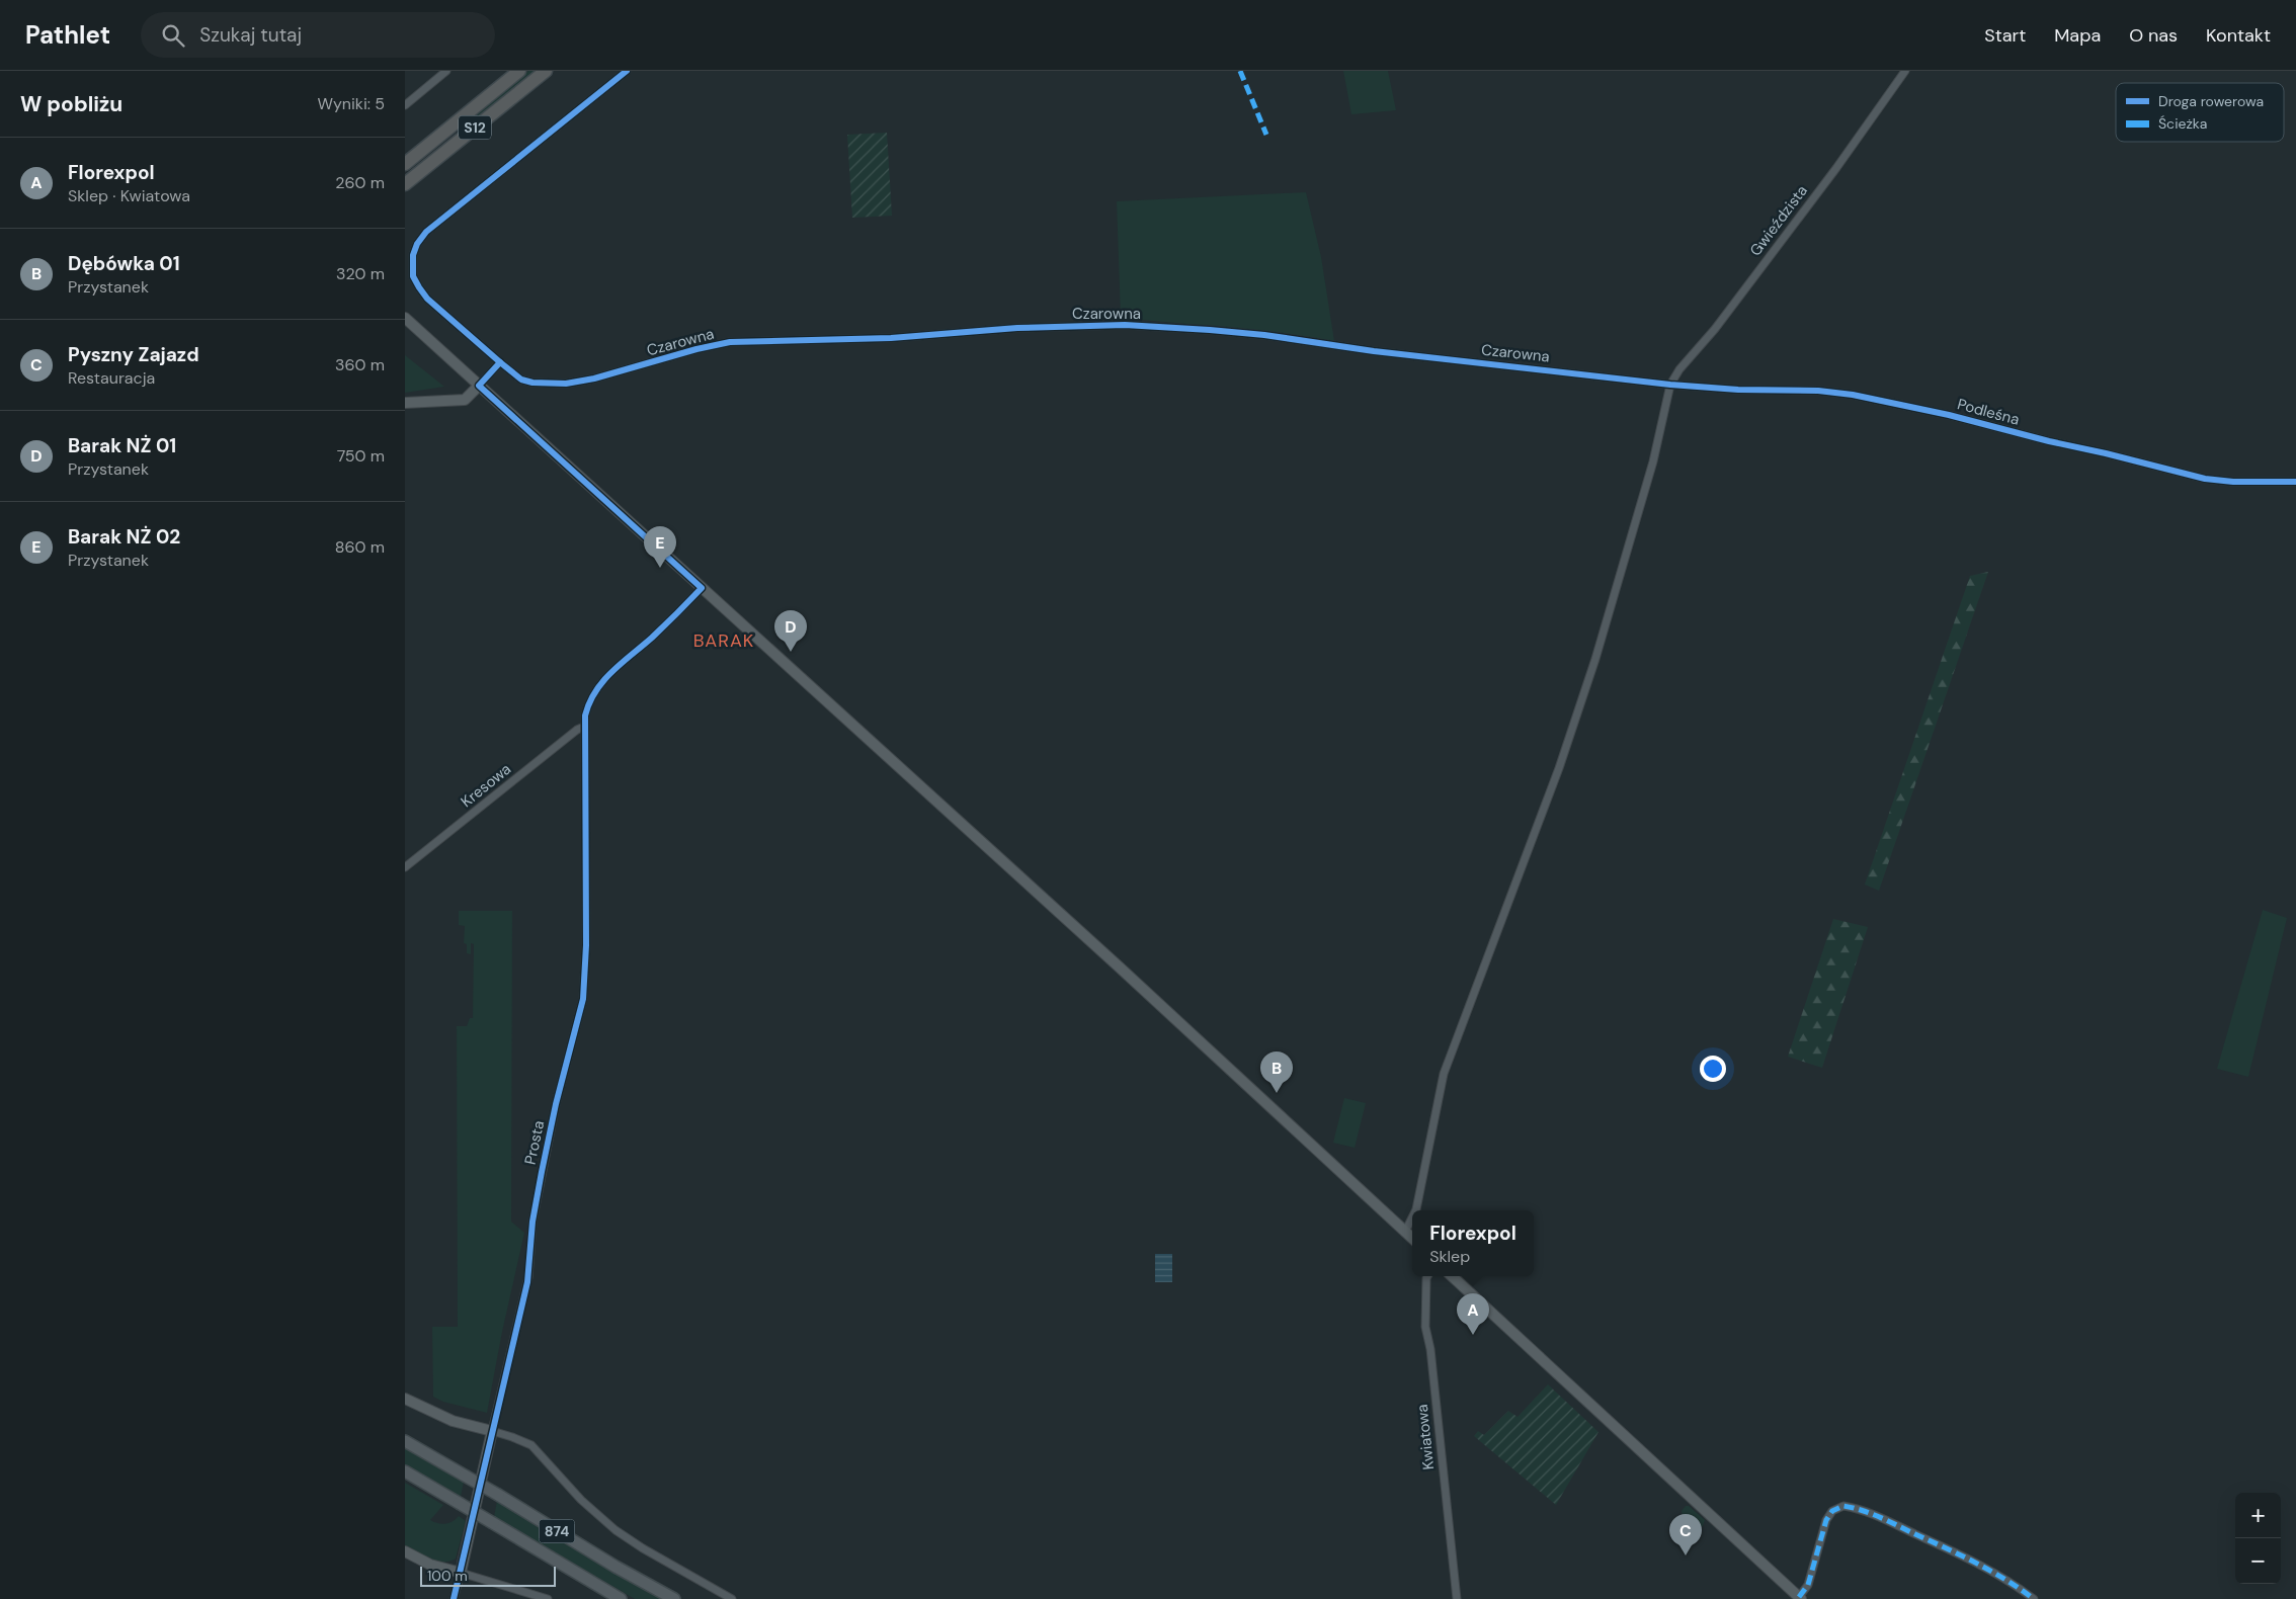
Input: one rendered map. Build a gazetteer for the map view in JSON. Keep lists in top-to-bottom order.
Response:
{
  "streets": {
    "highway": ["S12"],
    "main road": ["874"],
    "street": [
      "Gwieździsta",
      "Czarowna",
      "Podleśna",
      "Kresowa",
      "Prosta",
      "Kwiatowa"
    ]
  },
  "crossings": [
    ["Gwieździsta", "Czarowna"],
    ["Gwieździsta", "Podleśna"],
    ["Czarowna", "Podleśna"],
    ["Kresowa", "Prosta"]
  ],
  "districts": ["BARAK"],
  "legend": ["Droga rowerowa", "Ścieżka"],
  "scale_bar": "100 m",
  "page": {
    "header": "Pathlet",
    "search": "Szukaj tutaj",
    "nav": [
      "Start",
      "Mapa",
      "O nas",
      "Kontakt"
    ],
    "heading": ["W pobliżu", "Wyniki: 5"],
    "list": [
      {
        "mark": "A",
        "name": "Florexpol",
        "note": "Sklep · Kwiatowa",
        "value": "260 m"
      },
      {
        "mark": "B",
        "name": "Dębówka 01",
        "note": "Przystanek",
        "value": "320 m"
      },
      {
        "mark": "C",
        "name": "Pyszny Zajazd",
        "note": "Restauracja",
        "value": "360 m"
      },
      {
        "mark": "D",
        "name": "Barak NŻ 01",
        "note": "Przystanek",
        "value": "750 m"
      },
      {
        "mark": "E",
        "name": "Barak NŻ 02",
        "note": "Przystanek",
        "value": "860 m"
      }
    ],
    "pins": [
      "E",
      "D",
      "B",
      "A",
      "C"
    ],
    "popup": ["Florexpol", "Sklep"],
    "map_buttons": ["+", "−"],
    "scale": "100 m"
  }
}
